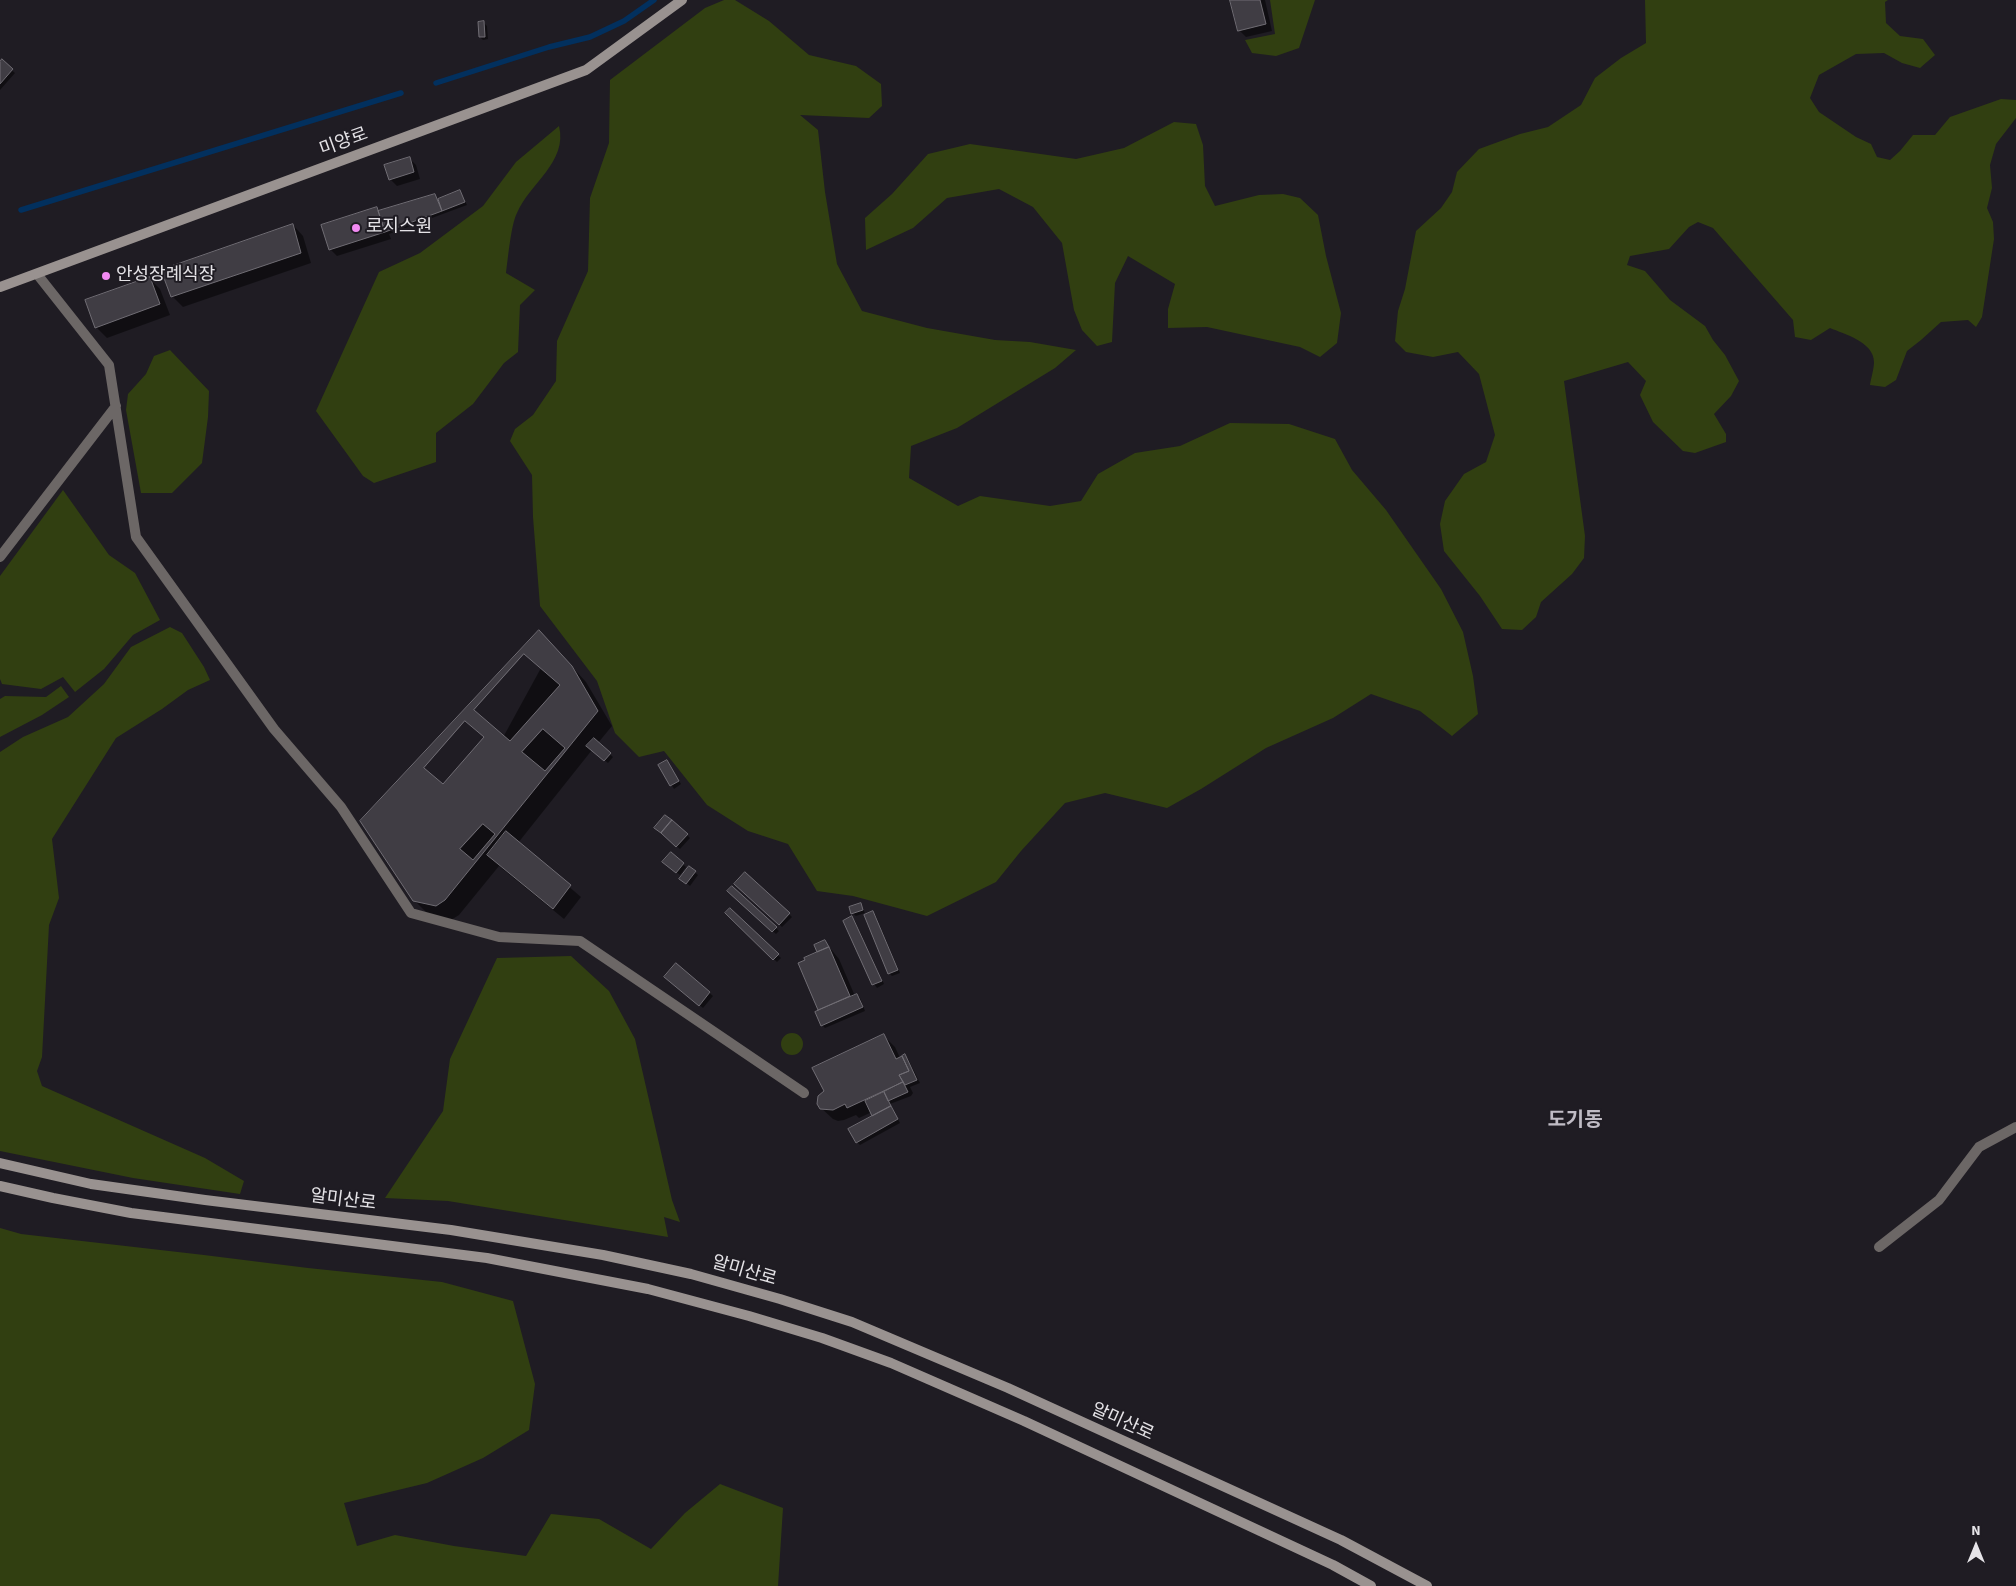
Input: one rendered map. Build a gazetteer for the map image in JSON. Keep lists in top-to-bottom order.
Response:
{
  "streets": {
    "main road": ["미양로", "알미산로"]
  },
  "districts": ["도기동"],
  "places": ["로지스원", "안성장례식장"],
  "north": "top"
}
